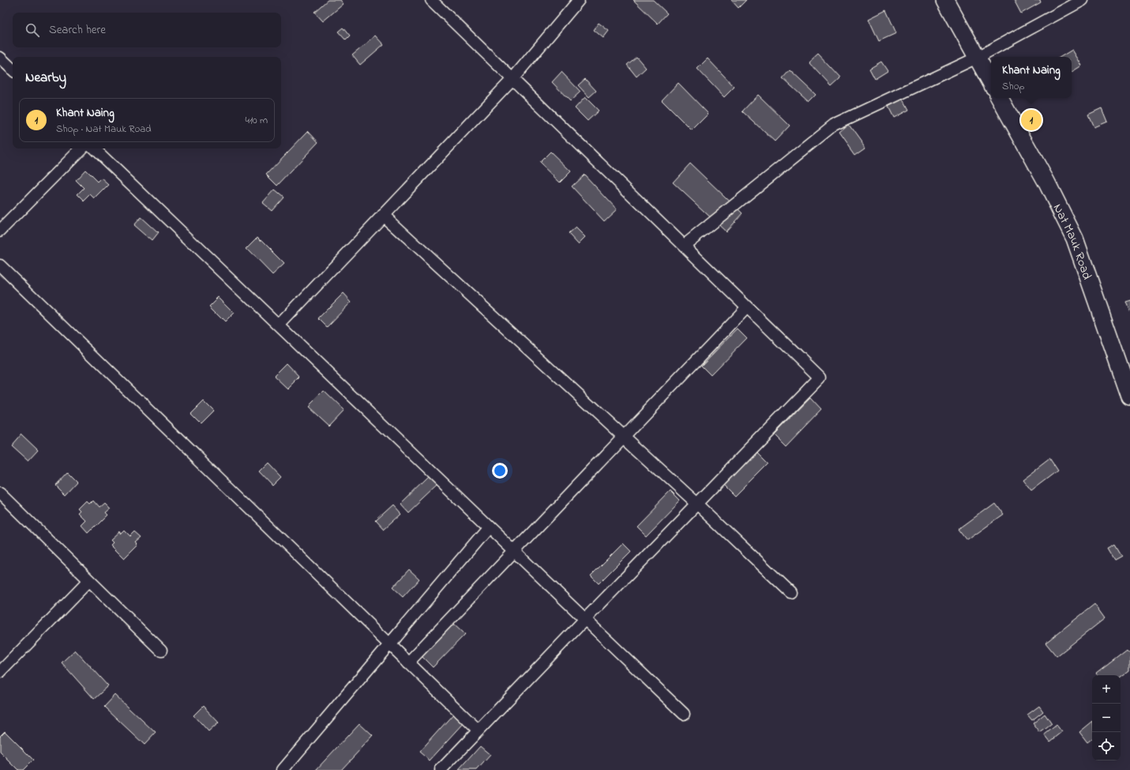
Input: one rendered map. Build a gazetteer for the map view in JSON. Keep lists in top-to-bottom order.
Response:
{
  "streets": {
    "highway": ["Nat Mauk Road"]
  },
  "page": {
    "search": "Search here",
    "popup": ["Khant Naing", "Shop"],
    "heading": "Nearby",
    "list": [
      {
        "mark": "1",
        "name": "Khant Naing",
        "note": "Shop · Nat Mauk Road",
        "value": "410 m"
      }
    ],
    "pins": "1",
    "map_buttons": ["+", "−"]
  }
}
